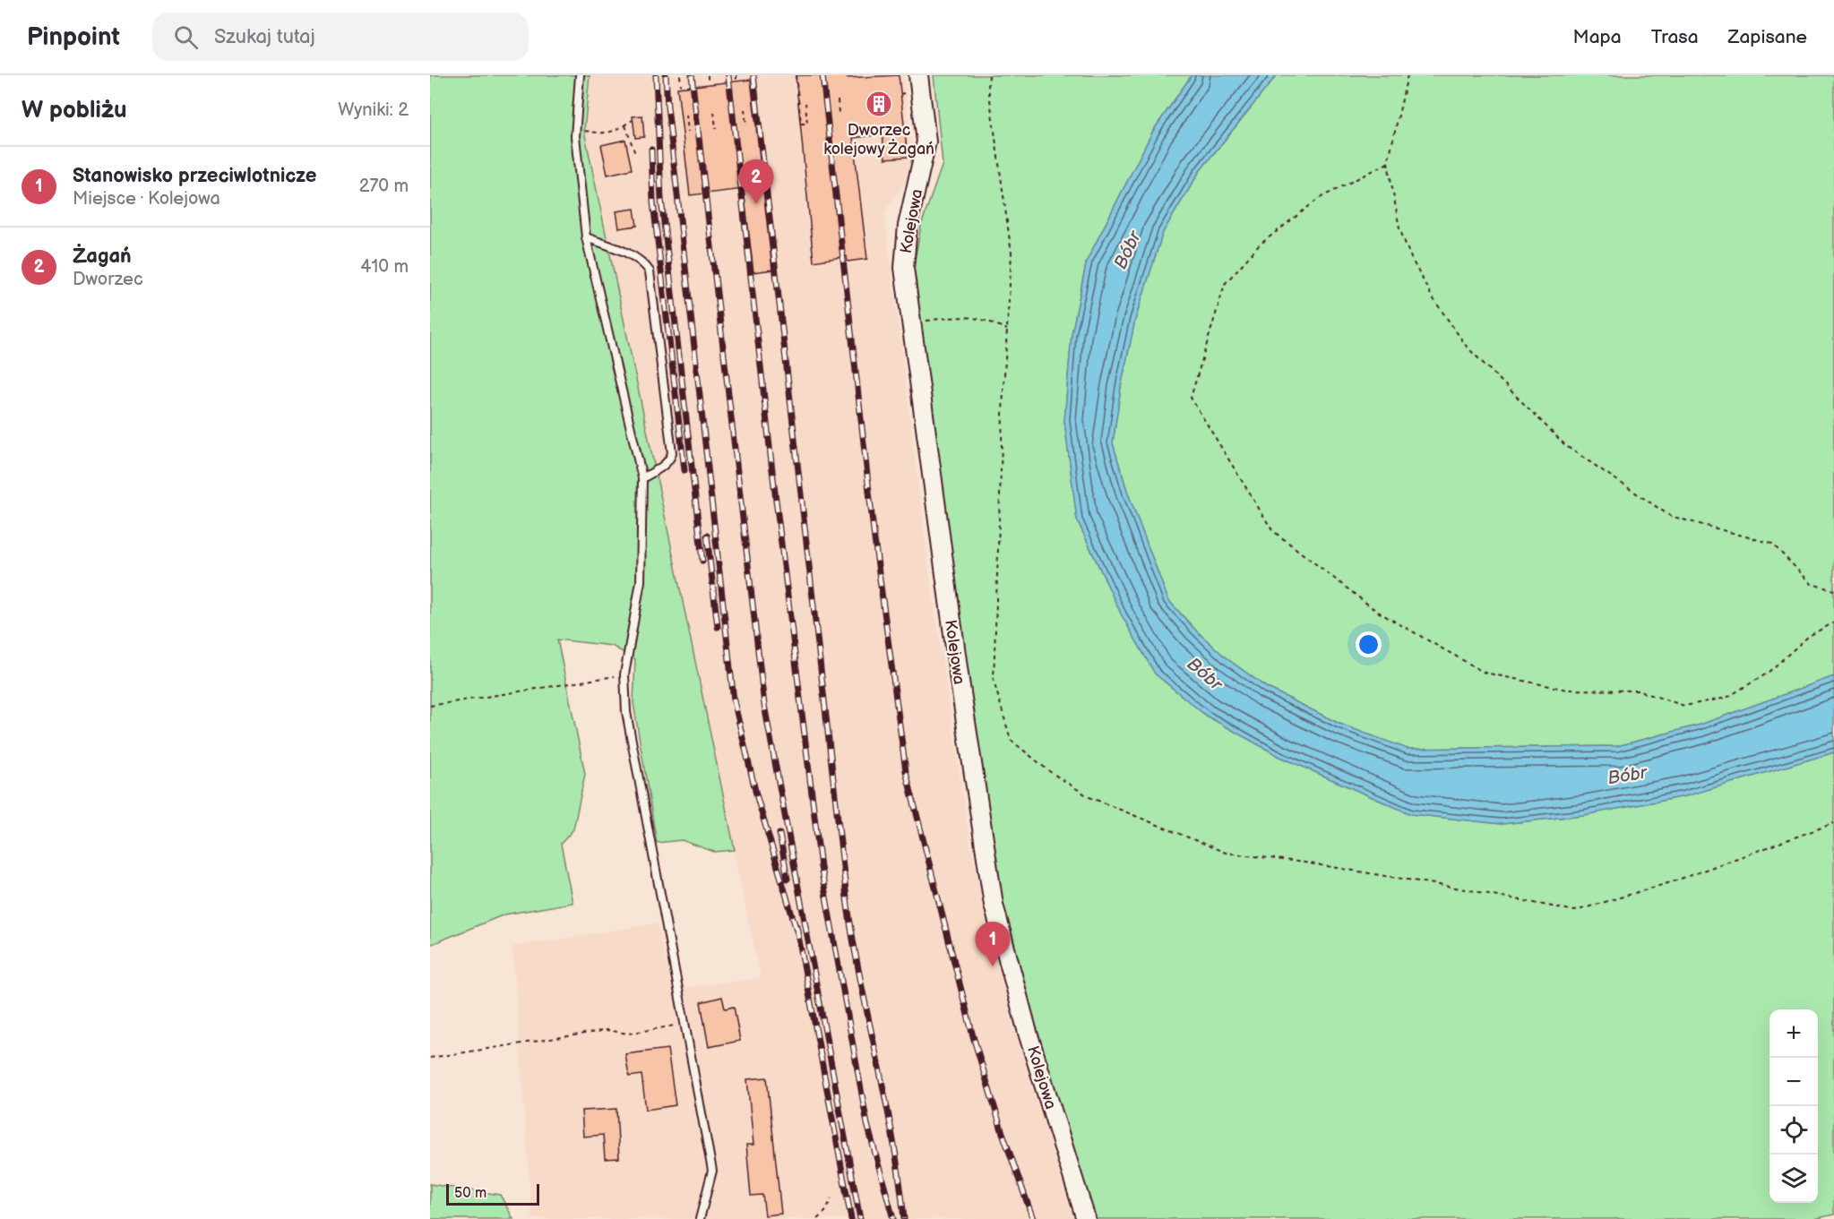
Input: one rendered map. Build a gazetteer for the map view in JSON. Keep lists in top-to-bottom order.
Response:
{
  "streets": {
    "street": ["Kolejowa"]
  },
  "water": ["Bóbr"],
  "places": {
    "building": ["Dworzec kolejowy Żagań"]
  },
  "scale_bar": "50 m",
  "page": {
    "header": "Pinpoint",
    "search": "Szukaj tutaj",
    "nav": ["Mapa", "Trasa", "Zapisane"],
    "heading": ["W pobliżu", "Wyniki: 2"],
    "list": [
      {
        "mark": "1",
        "name": "Stanowisko przeciwlotnicze",
        "note": "Miejsce · Kolejowa",
        "value": "270 m"
      },
      {
        "mark": "2",
        "name": "Żagań",
        "note": "Dworzec",
        "value": "410 m"
      }
    ],
    "pins": ["2", "1"],
    "map_buttons": ["+", "−"],
    "scale": "50 m"
  }
}
